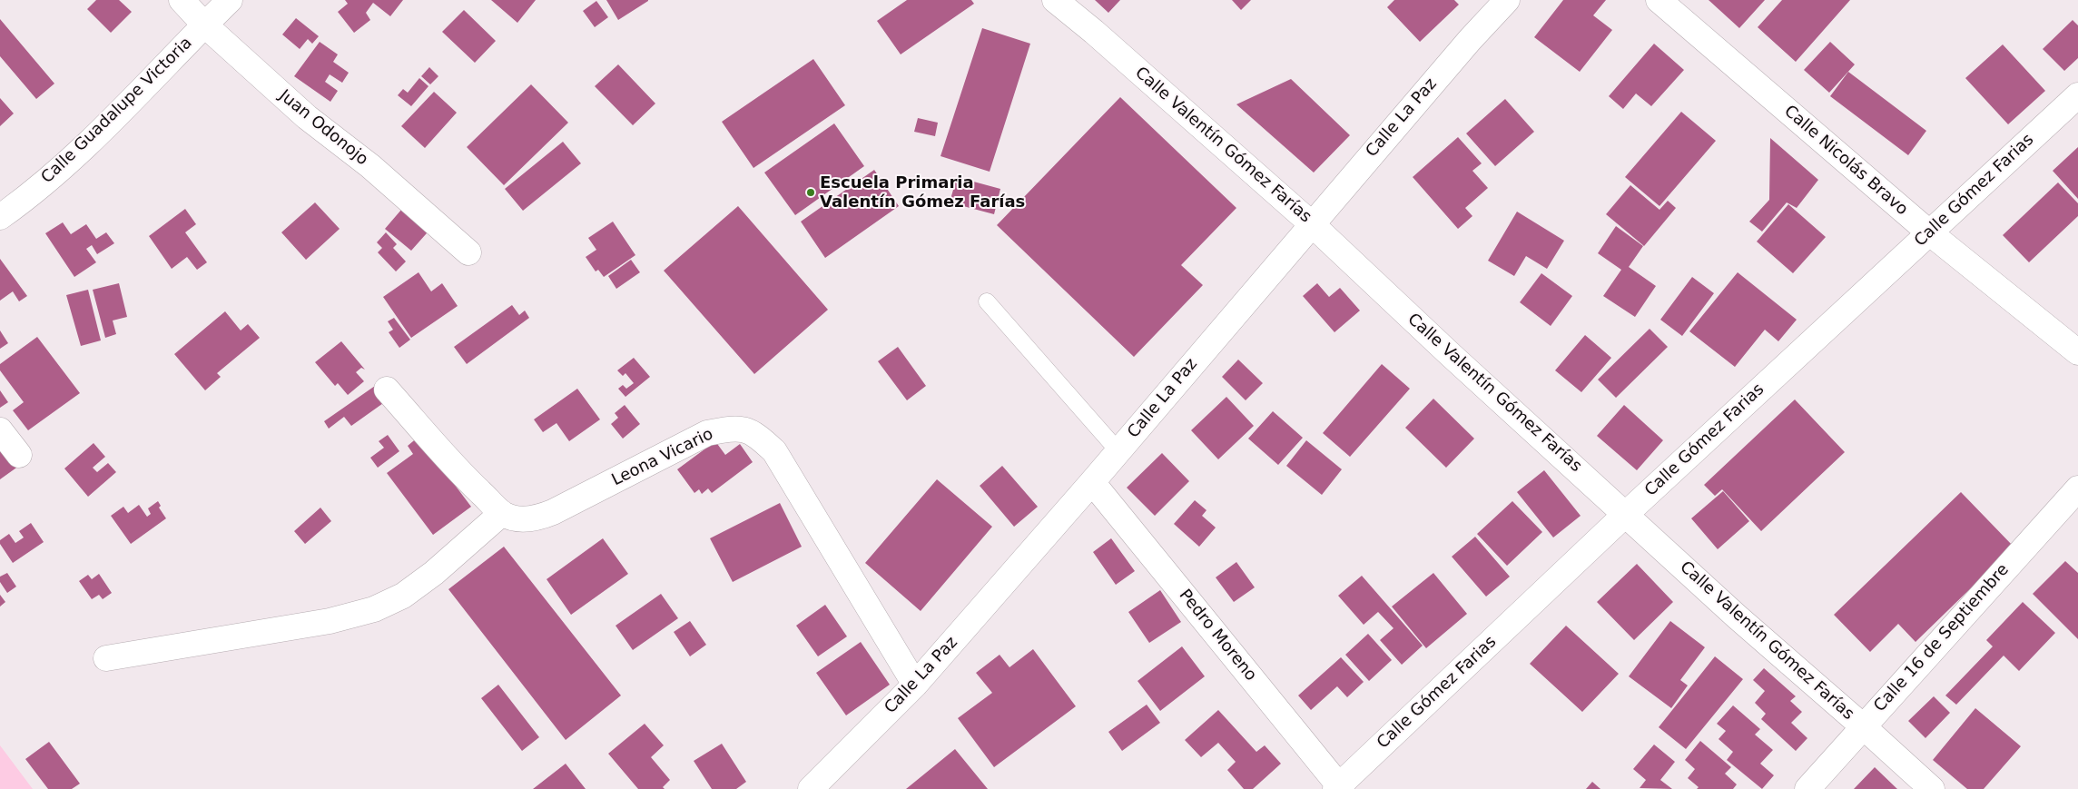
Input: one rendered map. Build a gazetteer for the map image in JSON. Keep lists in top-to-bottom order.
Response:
{
  "streets": {
    "street": [
      "Calle Guadalupe Victoria",
      "Calle La Paz",
      "Juan Odonojo",
      "Calle Valentín Gómez Farías",
      "Calle Nicolás Bravo",
      "Calle Gómez Farias",
      "Leona Vicario",
      "Pedro Moreno",
      "Calle 16 de Septiembre"
    ]
  },
  "crossings": [
    ["Calle Guadalupe Victoria", "Juan Odonojo"],
    ["Calle La Paz", "Calle Valentín Gómez Farías"],
    ["Calle La Paz", "Leona Vicario"],
    ["Calle La Paz", "Pedro Moreno"],
    ["Calle Valentín Gómez Farías", "Calle Gómez Farias"],
    ["Calle Valentín Gómez Farías", "Calle 16 de Septiembre"],
    ["Calle Nicolás Bravo", "Calle Gómez Farias"],
    ["Calle Gómez Farias", "Pedro Moreno"]
  ],
  "places": ["Escuela Primaria Valentín Gómez Farías"]
}
